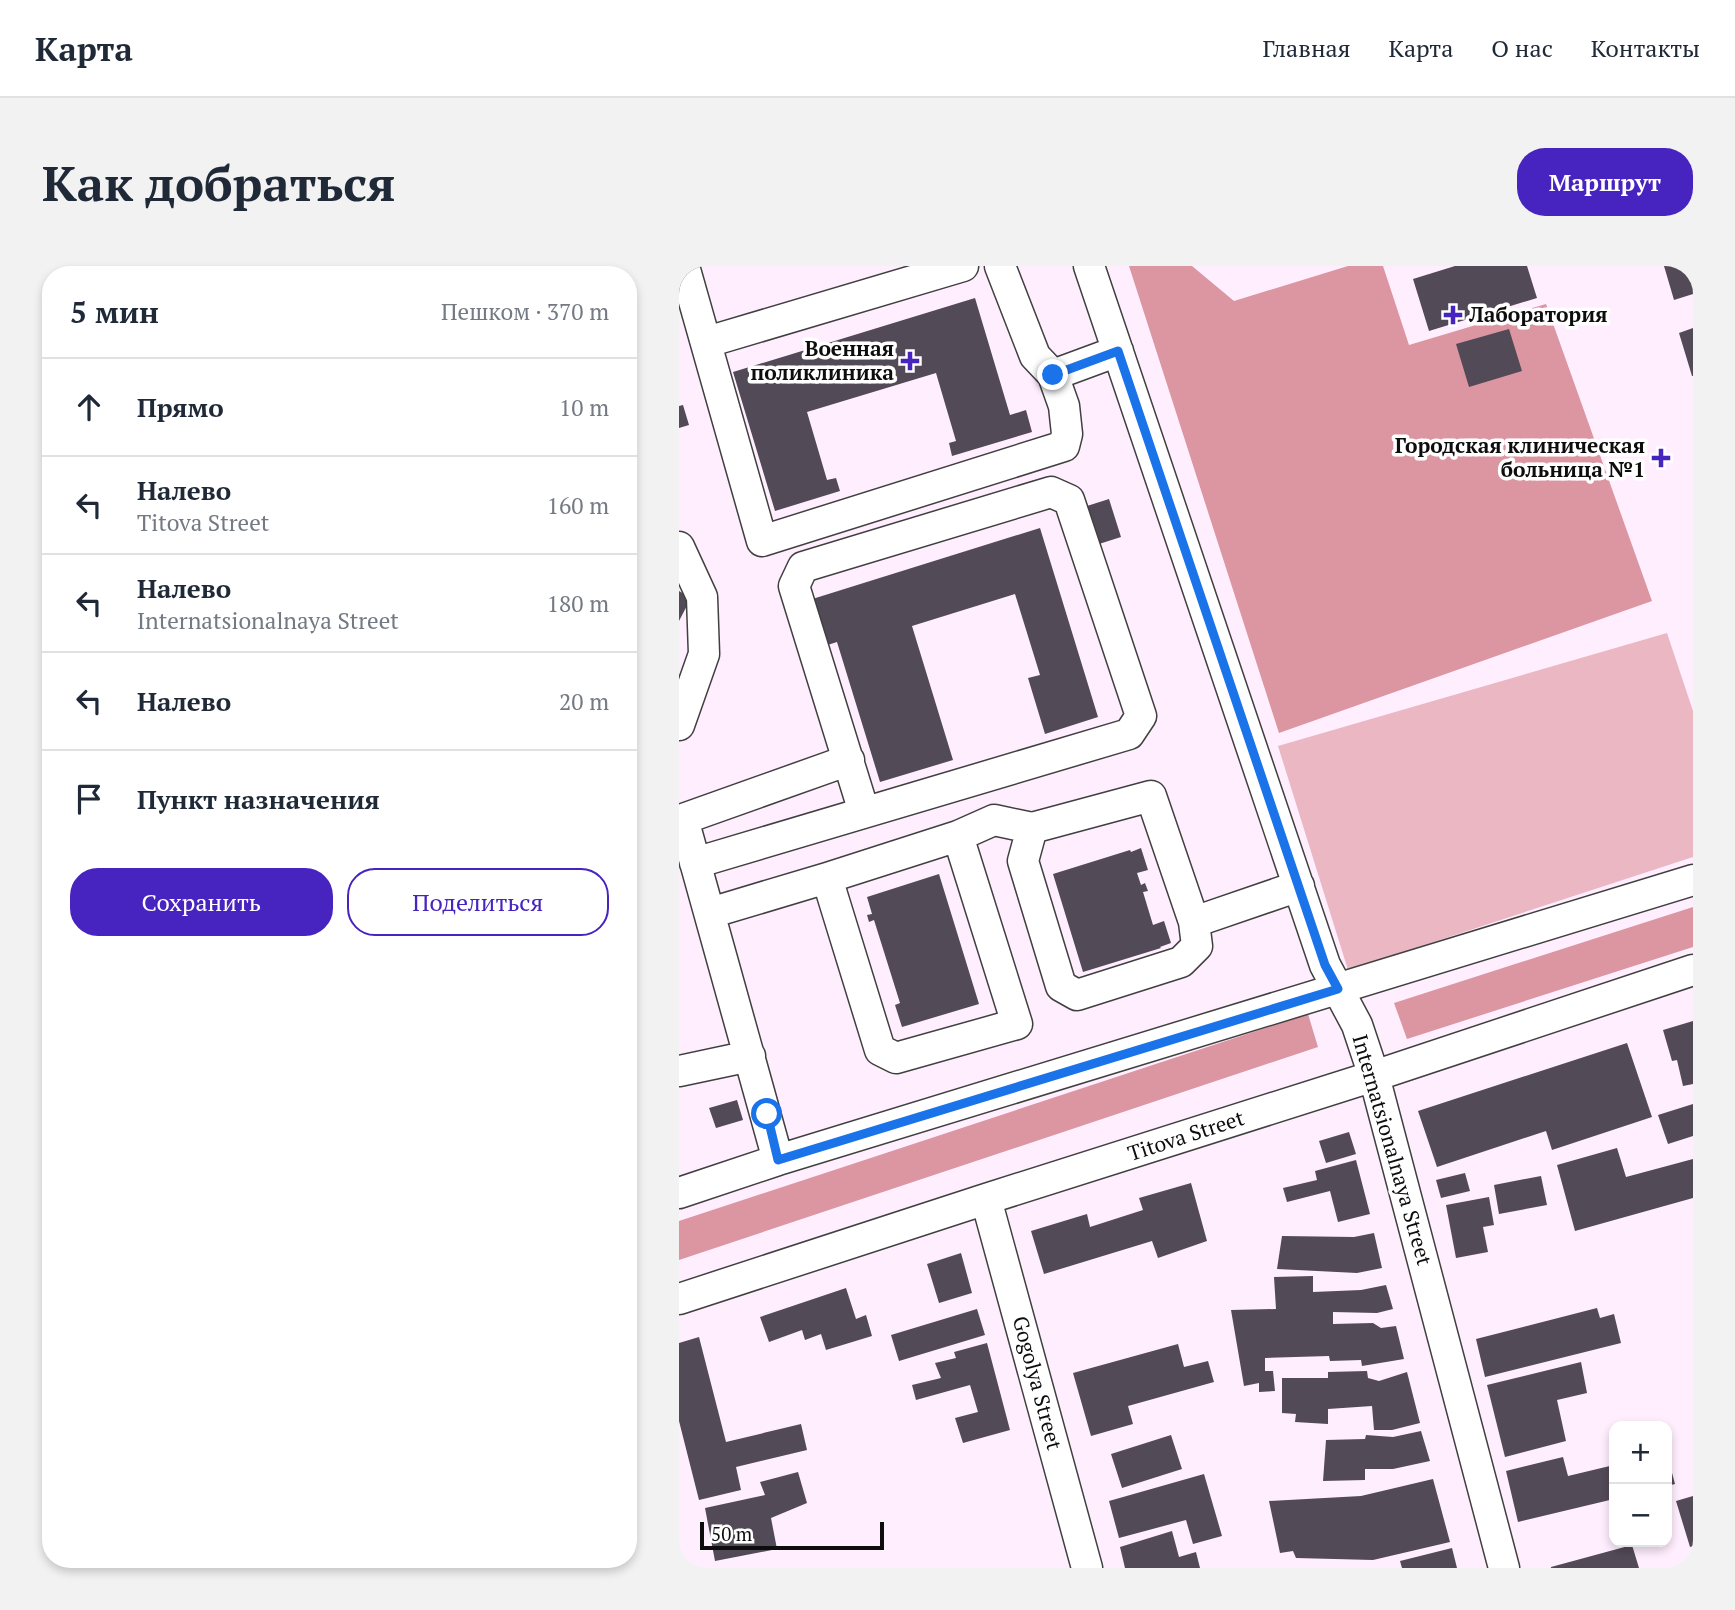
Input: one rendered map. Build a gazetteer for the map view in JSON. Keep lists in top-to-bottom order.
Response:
{
  "streets": {
    "street": ["Titova Street", "Internatsionalnaya Street", "Gogolya Street"]
  },
  "crossings": [
    ["Titova Street", "Internatsionalnaya Street"],
    ["Titova Street", "Gogolya Street"]
  ],
  "places": {
    "health": ["Лаборатория", "Военная поликлиника", "Городская клиническая больница №1"]
  },
  "scale_bar": "50 m",
  "page": {
    "header": "Карта",
    "nav": [
      "Главная",
      "Карта",
      "О нас",
      "Контакты"
    ],
    "buttons": [
      "Маршрут",
      ["Сохранить", "Поделиться"]
    ],
    "title": "Как добраться",
    "heading": ["5 мин", "Пешком · 370 m"],
    "list": [
      ["Прямо", "10 m"],
      ["Налево", "Titova Street", "160 m"],
      ["Налево", "Internatsionalnaya Street", "180 m"],
      ["Налево", "20 m"],
      "Пункт назначения"
    ],
    "map_buttons": ["+", "−"],
    "scale": "50 m"
  }
}
